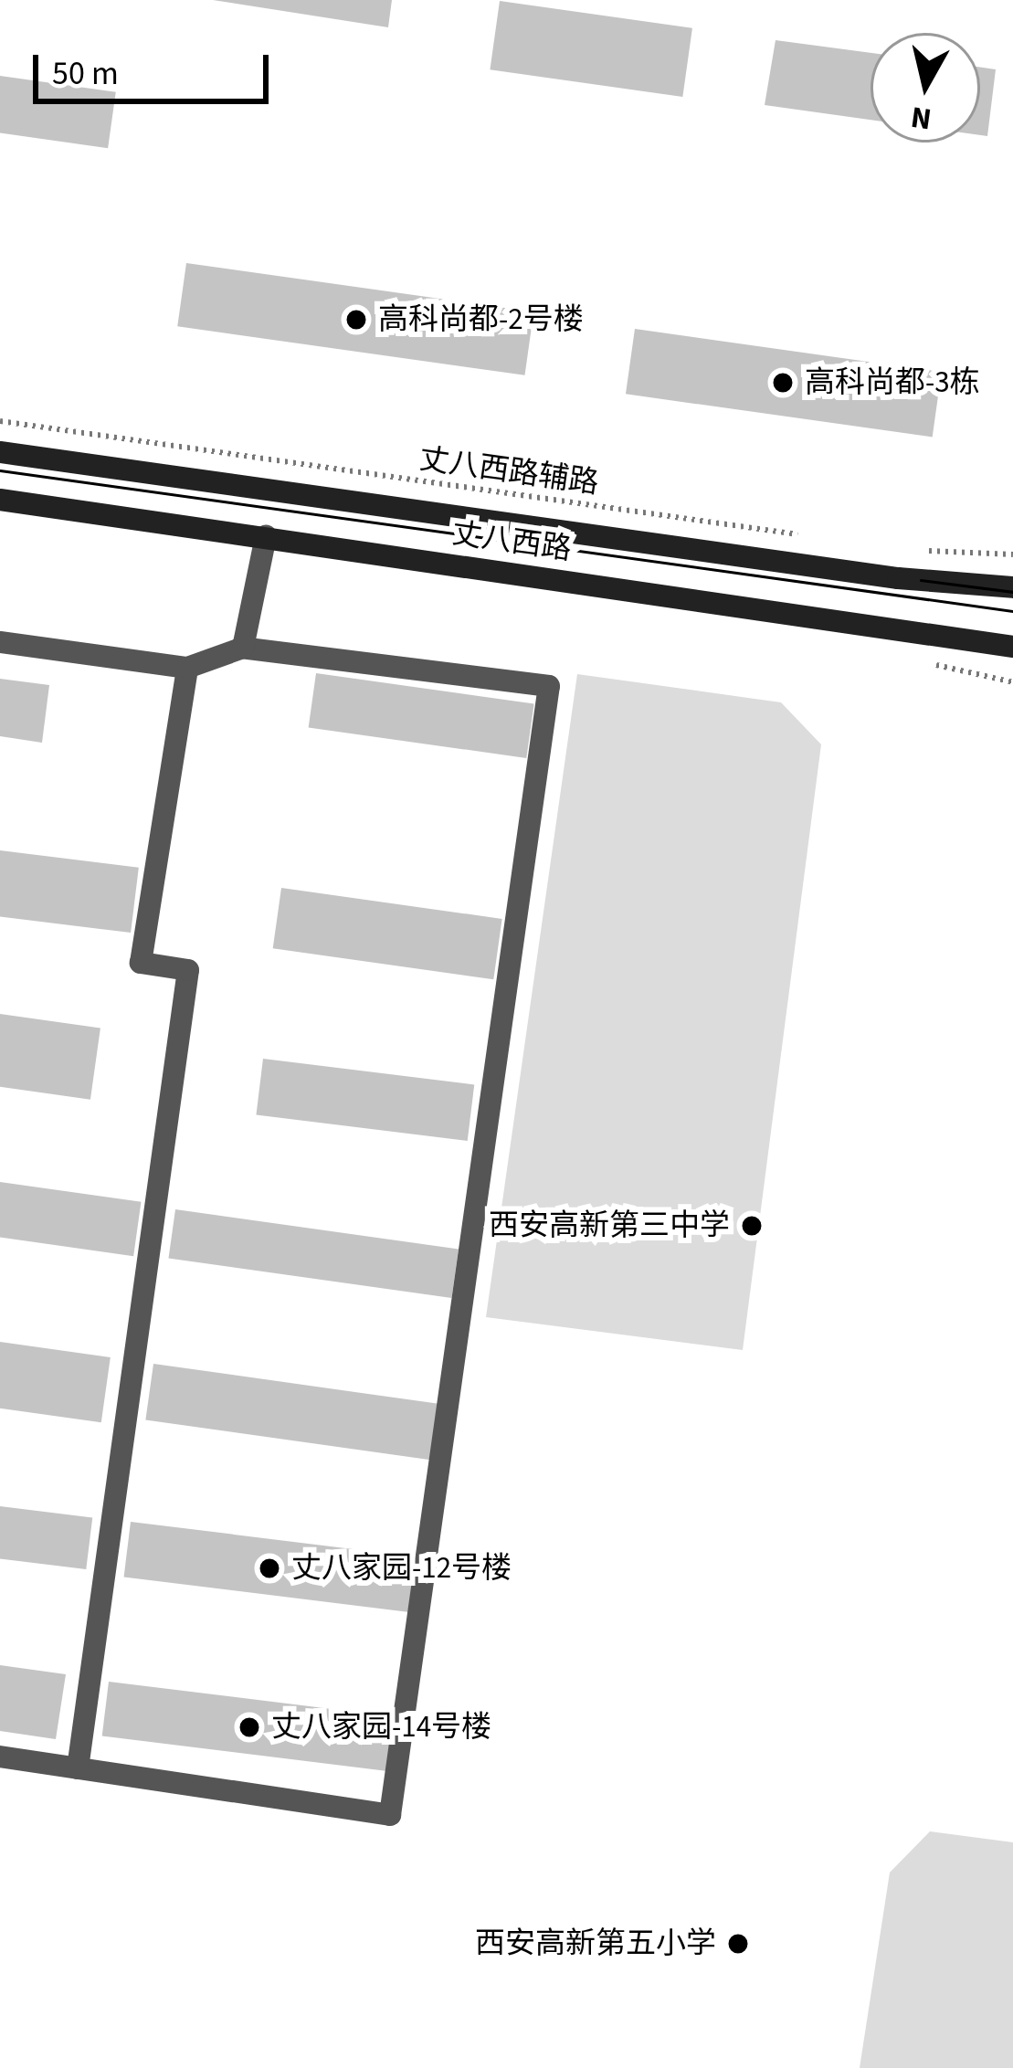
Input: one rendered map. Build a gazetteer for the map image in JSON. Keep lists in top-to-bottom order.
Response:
{
  "streets": {
    "main road": ["丈八西路"],
    "path": ["丈八西路辅路"]
  },
  "places": [
    "高科尚都-2号楼",
    "高科尚都-3栋",
    "西安高新第三中学",
    "丈八家园-12号楼",
    "丈八家园-14号楼",
    "西安高新第五小学"
  ],
  "scale_bar": "50 m",
  "north": "bottom"
}
